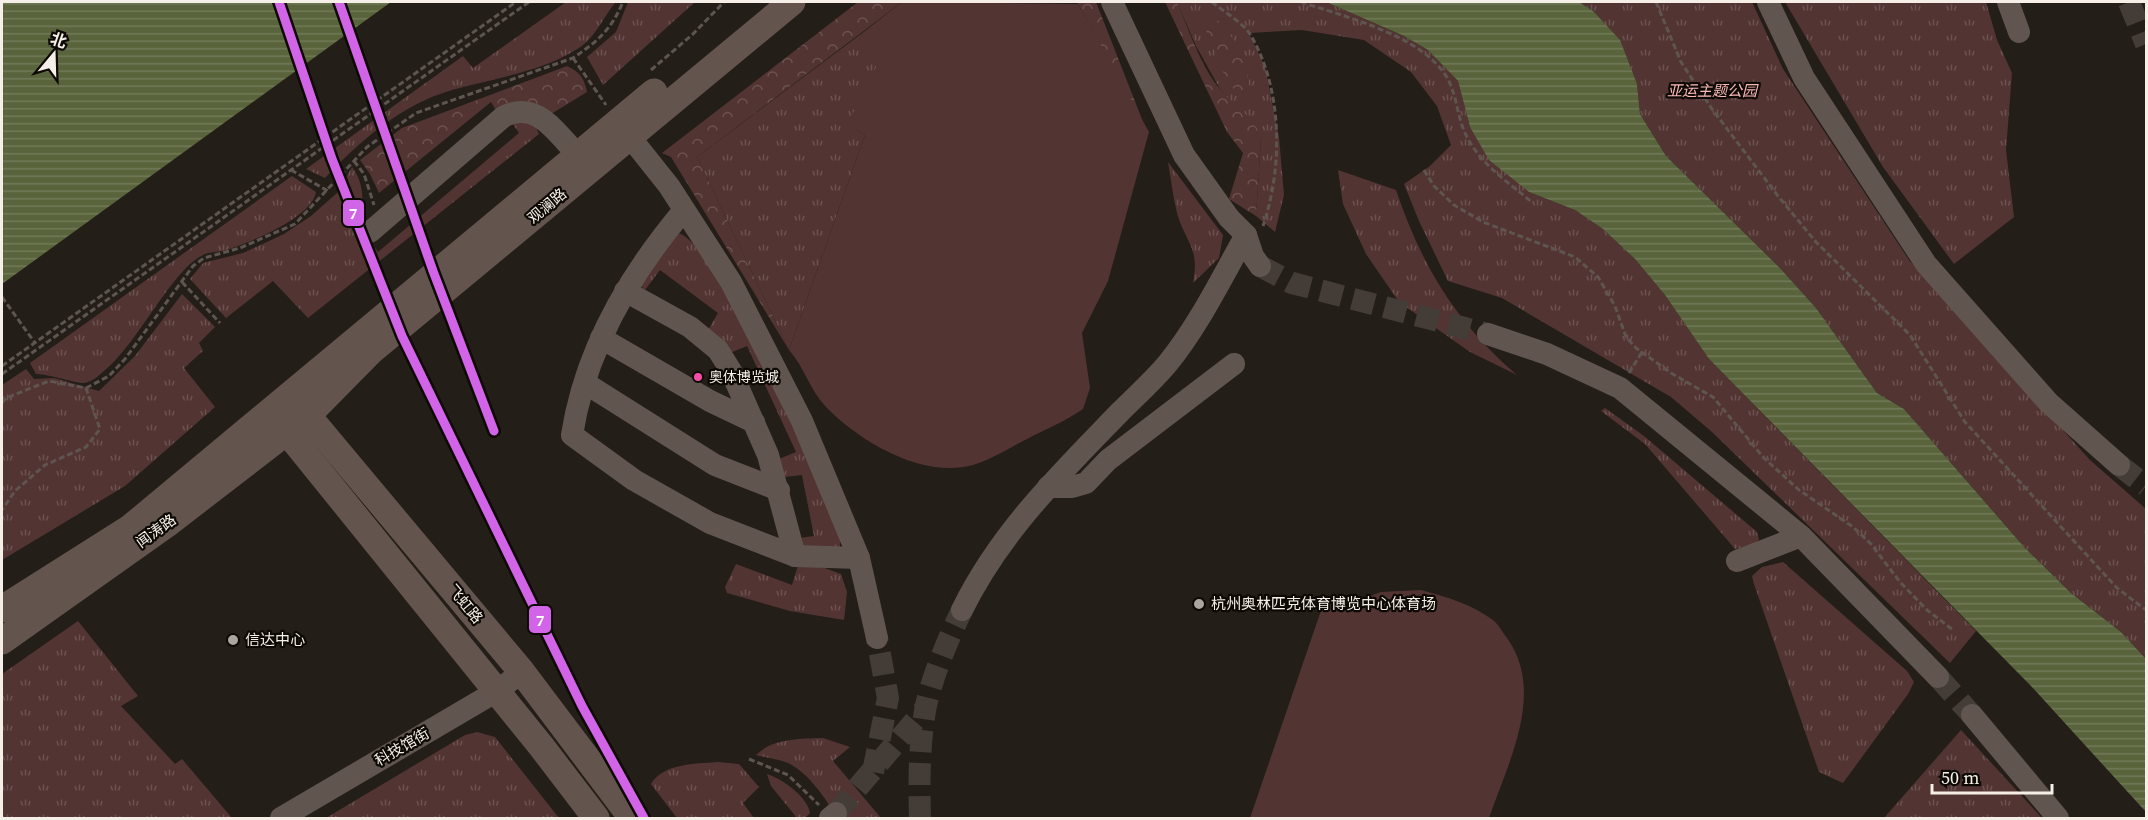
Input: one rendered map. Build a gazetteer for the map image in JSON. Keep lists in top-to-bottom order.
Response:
{
  "streets": {
    "main road": ["观澜路", "闻涛路", "飞虹路"],
    "street": ["科技馆街"]
  },
  "crossings": [
    ["观澜路", "闻涛路"],
    ["观澜路", "飞虹路"],
    ["闻涛路", "飞虹路"],
    ["飞虹路", "科技馆街"]
  ],
  "parks": ["亚运主题公园"],
  "places": ["奥体博览城", "杭州奥林匹克体育博览中心体育场", "信达中心"],
  "lines": ["transit line 7"],
  "scale_bar": "50 m",
  "north": "top"
}
